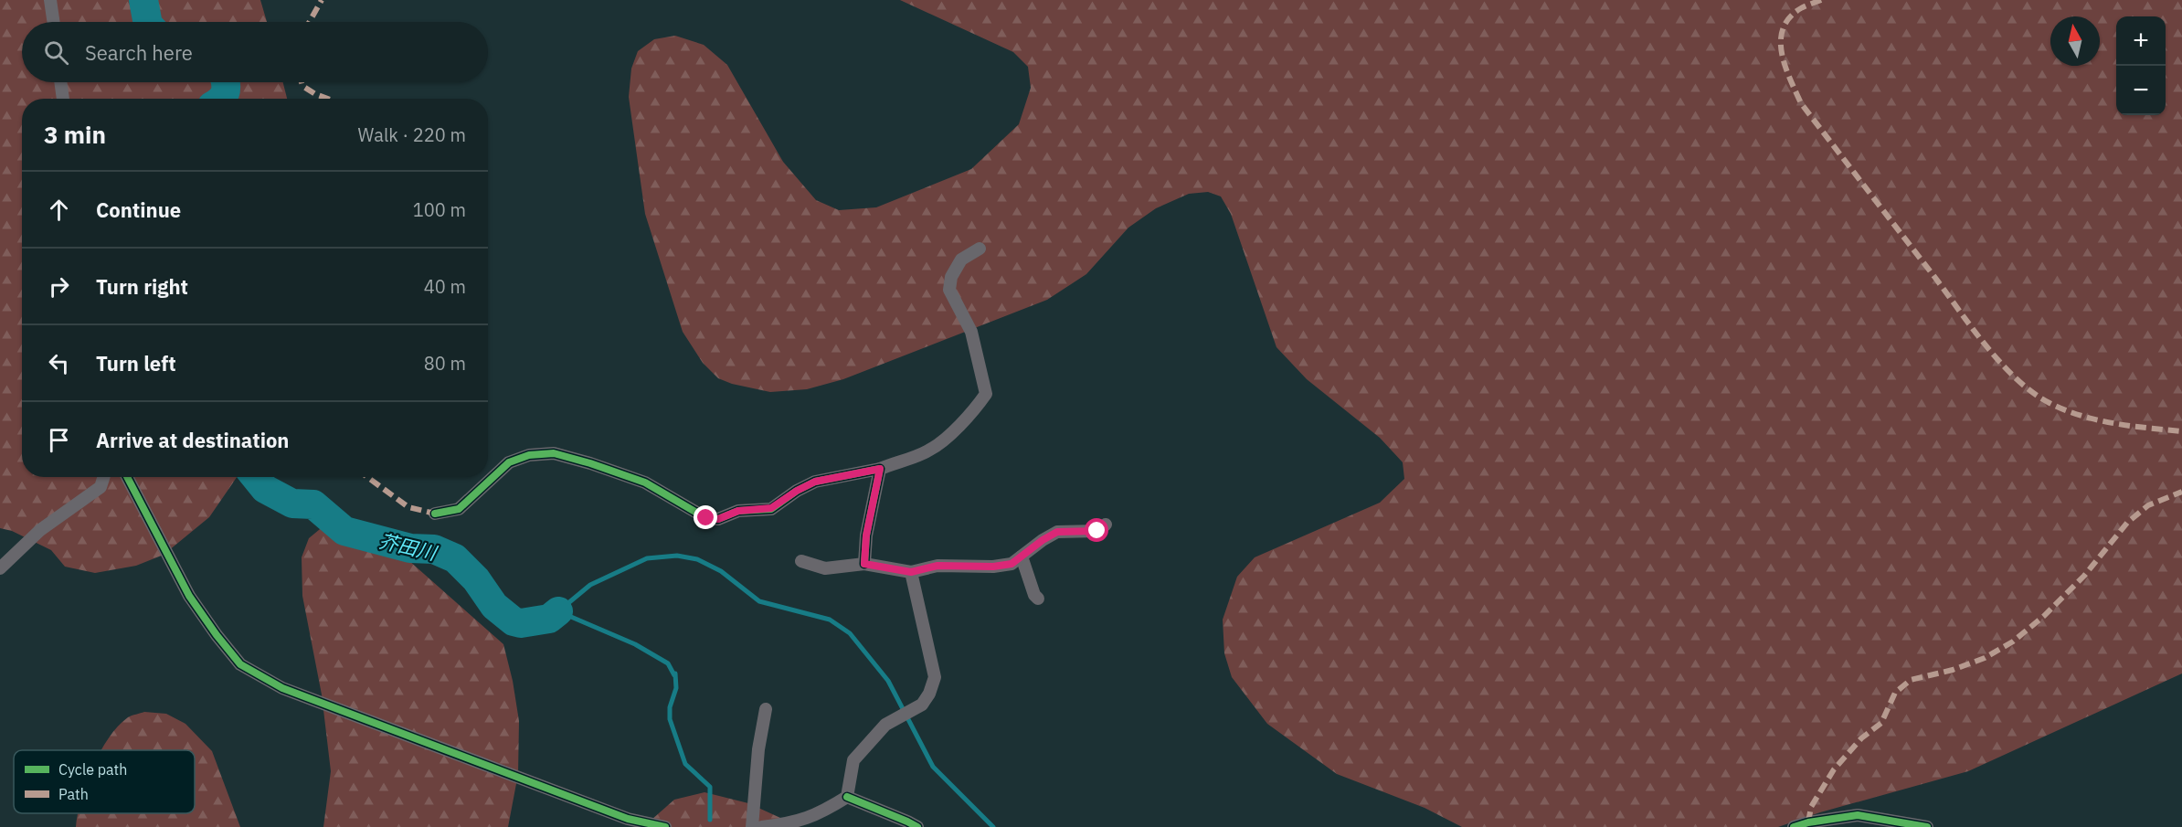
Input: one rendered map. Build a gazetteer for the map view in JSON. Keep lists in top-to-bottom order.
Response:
{
  "water": ["芥田川"],
  "legend": ["Cycle path", "Path"],
  "north": "top",
  "page": {
    "map_buttons": ["+", "−"],
    "search": "Search here",
    "heading": ["3 min", "Walk · 220 m"],
    "list": [
      ["Continue", "100 m"],
      ["Turn right", "40 m"],
      ["Turn left", "80 m"],
      "Arrive at destination"
    ]
  }
}
